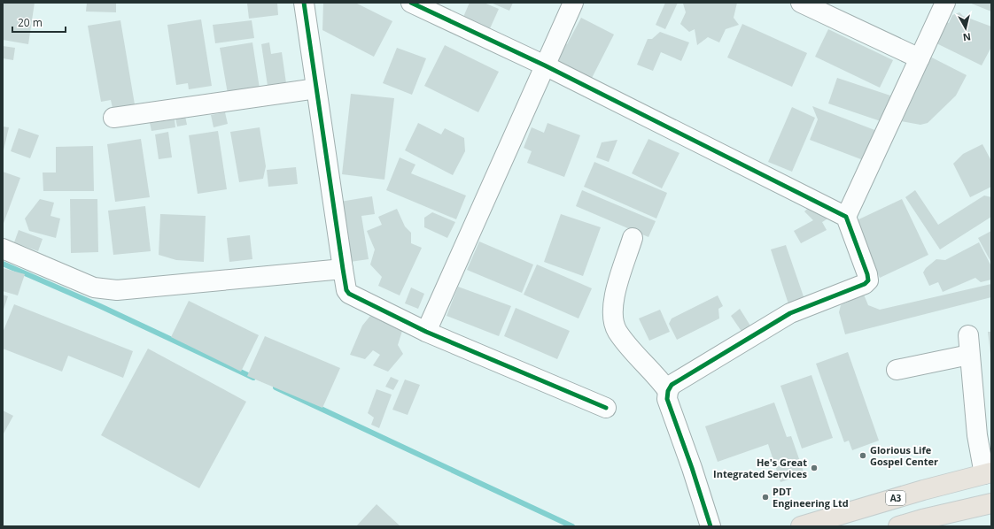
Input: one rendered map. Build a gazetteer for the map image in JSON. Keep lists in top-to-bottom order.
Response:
{
  "streets": {
    "highway": ["A3"]
  },
  "places": ["Glorious Life Gospel Center", "He's Great Integrated Services", "PDT Engineering Ltd"],
  "scale_bar": "20 m",
  "north": "bottom"
}
